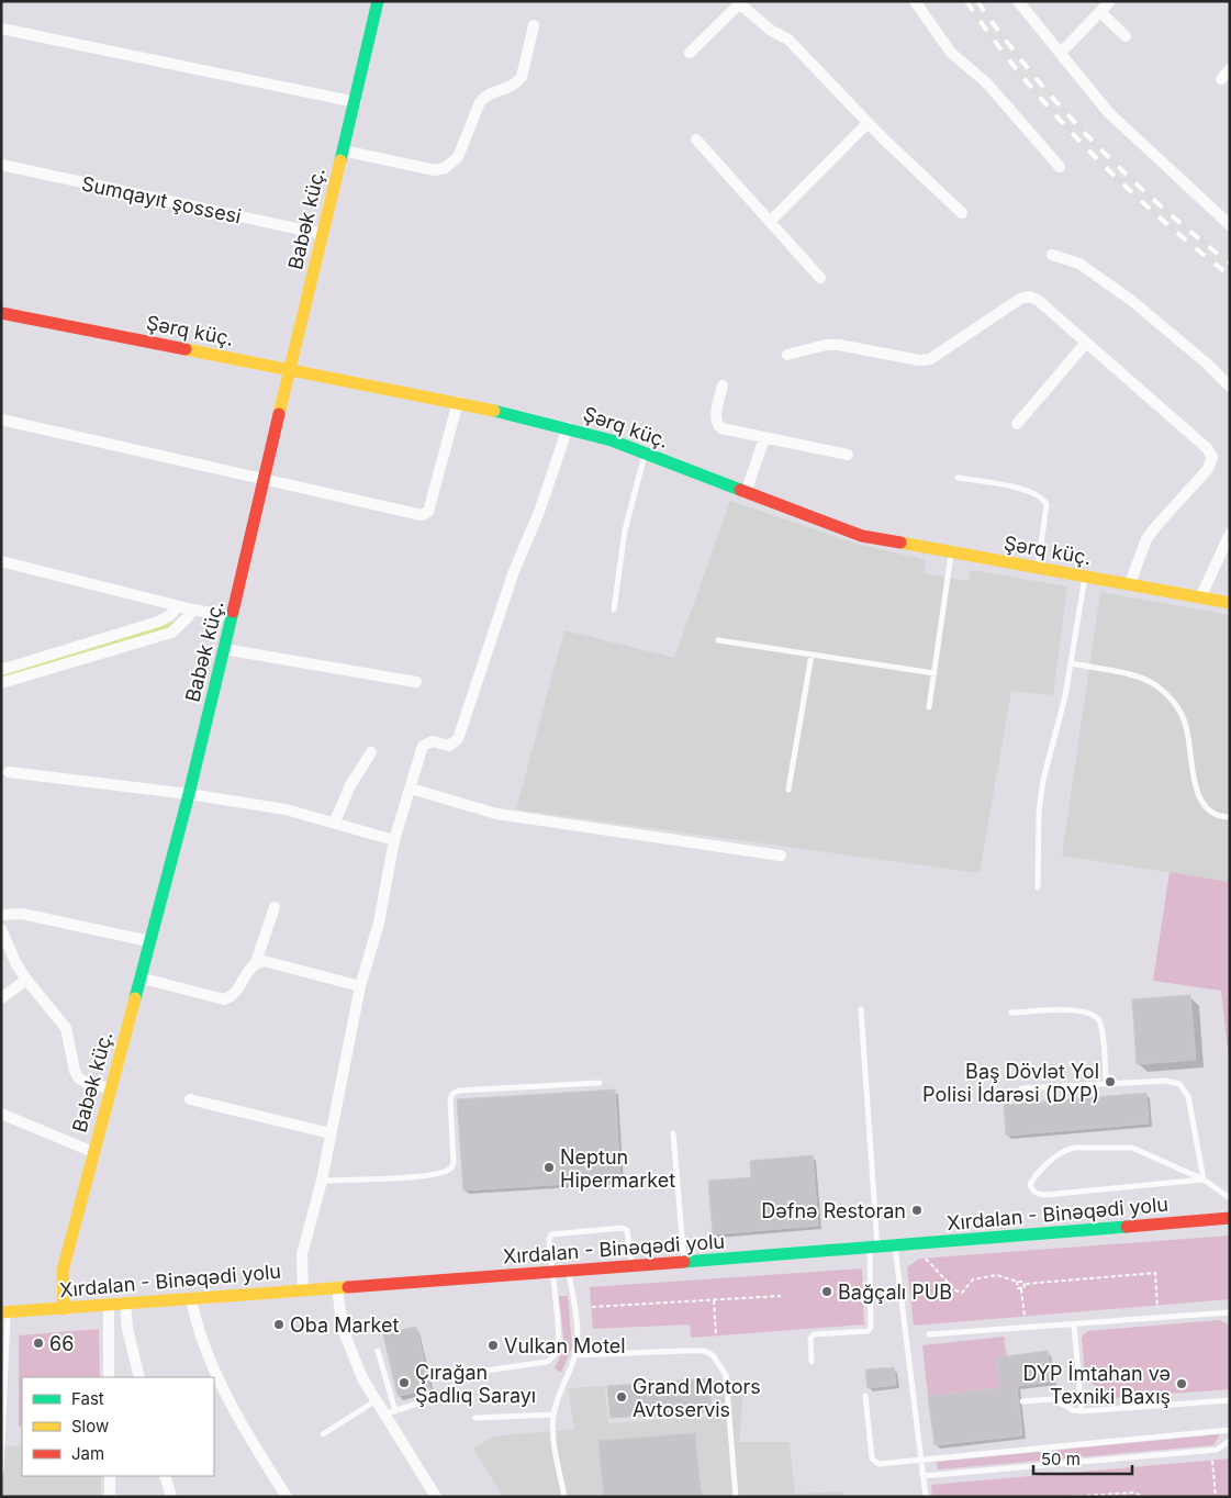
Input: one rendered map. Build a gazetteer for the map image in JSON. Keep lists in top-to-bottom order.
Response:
{
  "streets": {
    "main road": ["Babək küç.", "Şərq küç.", "Xırdalan - Binəqədi yolu"],
    "street": ["Sumqayıt şossesi"]
  },
  "crossings": [
    ["Sumqayıt şossesi", "Babək küç."],
    ["Babək küç.", "Şərq küç."],
    ["Babək küç.", "Xırdalan - Binəqədi yolu"]
  ],
  "places": [
    "Baş Dövlət Yol Polisi İdarəsi (DYP)",
    "Neptun Hipermarket",
    "Dəfnə Restoran",
    "Bağçalı PUB",
    "Oba Market",
    "66",
    "Vulkan Motel",
    "Çırağan Şadlıq Sarayı",
    "DYP İmtahan və Texniki Baxış",
    "Grand Motors Avtoservis"
  ],
  "legend": ["Fast", "Slow", "Jam"],
  "scale_bar": "50 m"
}
